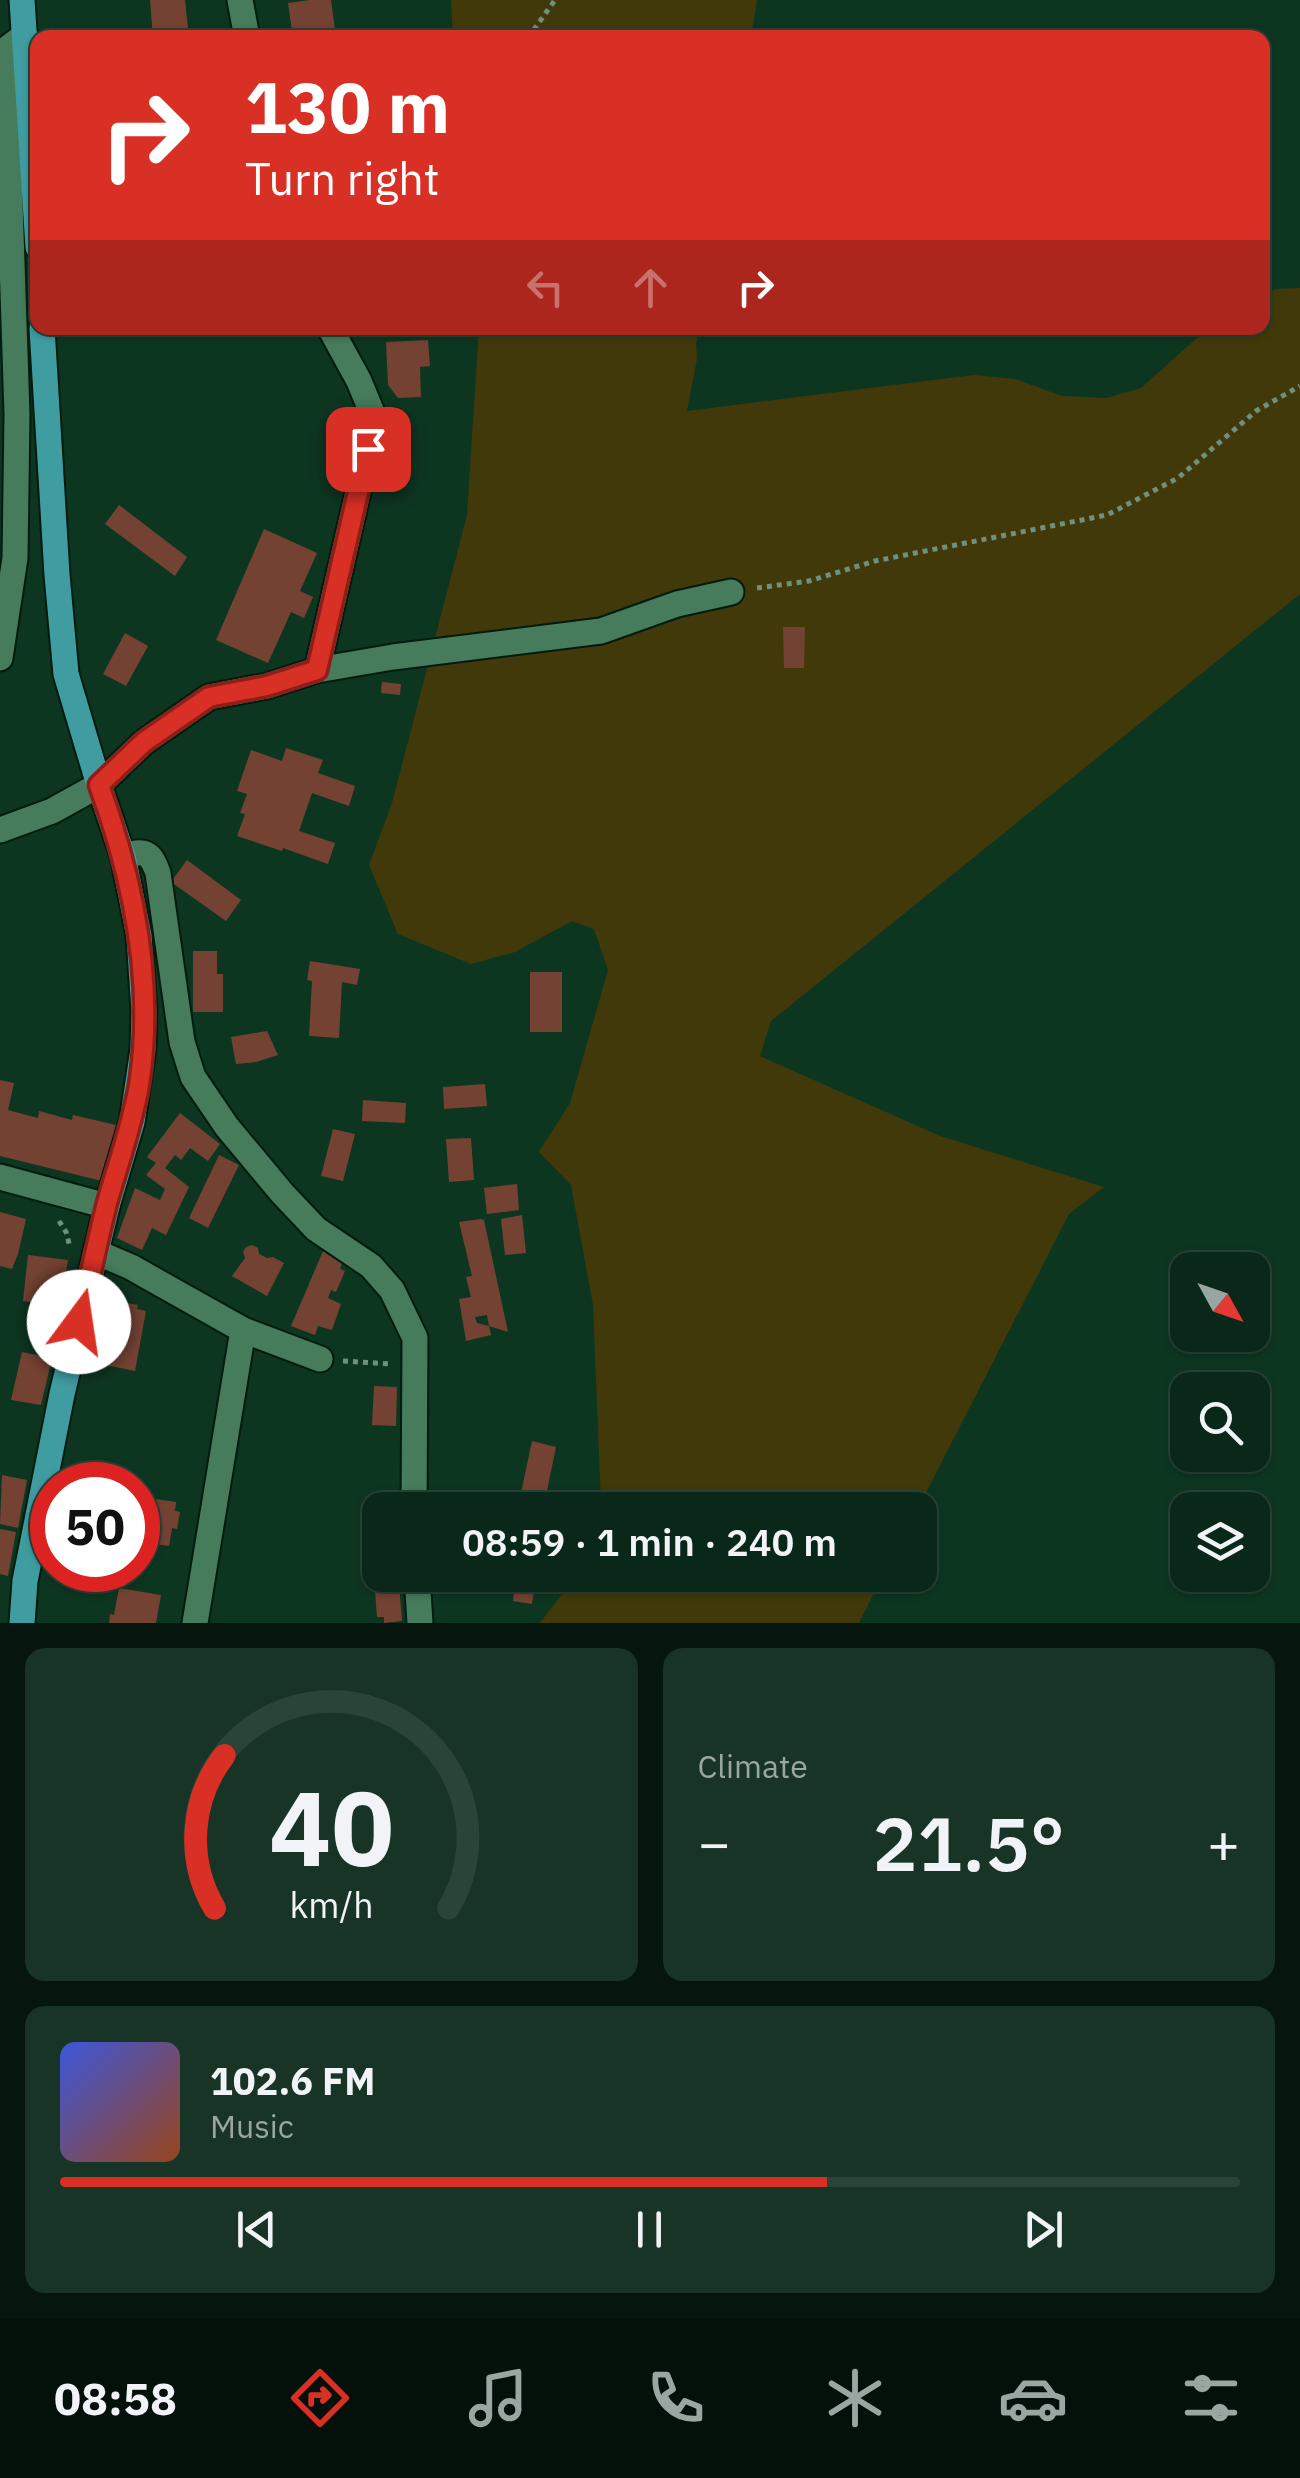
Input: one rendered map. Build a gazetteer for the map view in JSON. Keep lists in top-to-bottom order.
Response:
{
  "north": "bottom right",
  "page": {
    "turn": ["130 m", "Turn right"],
    "limit": "50",
    "trip": "08:59 · 1 min · 240 m",
    "tile": "Climate",
    "heat": ["−", "21.5°", "+"],
    "song": ["102.6 FM", "Music"],
    "tabs": "08:58",
    "gauge": ["40", "km/h"]
  }
}
